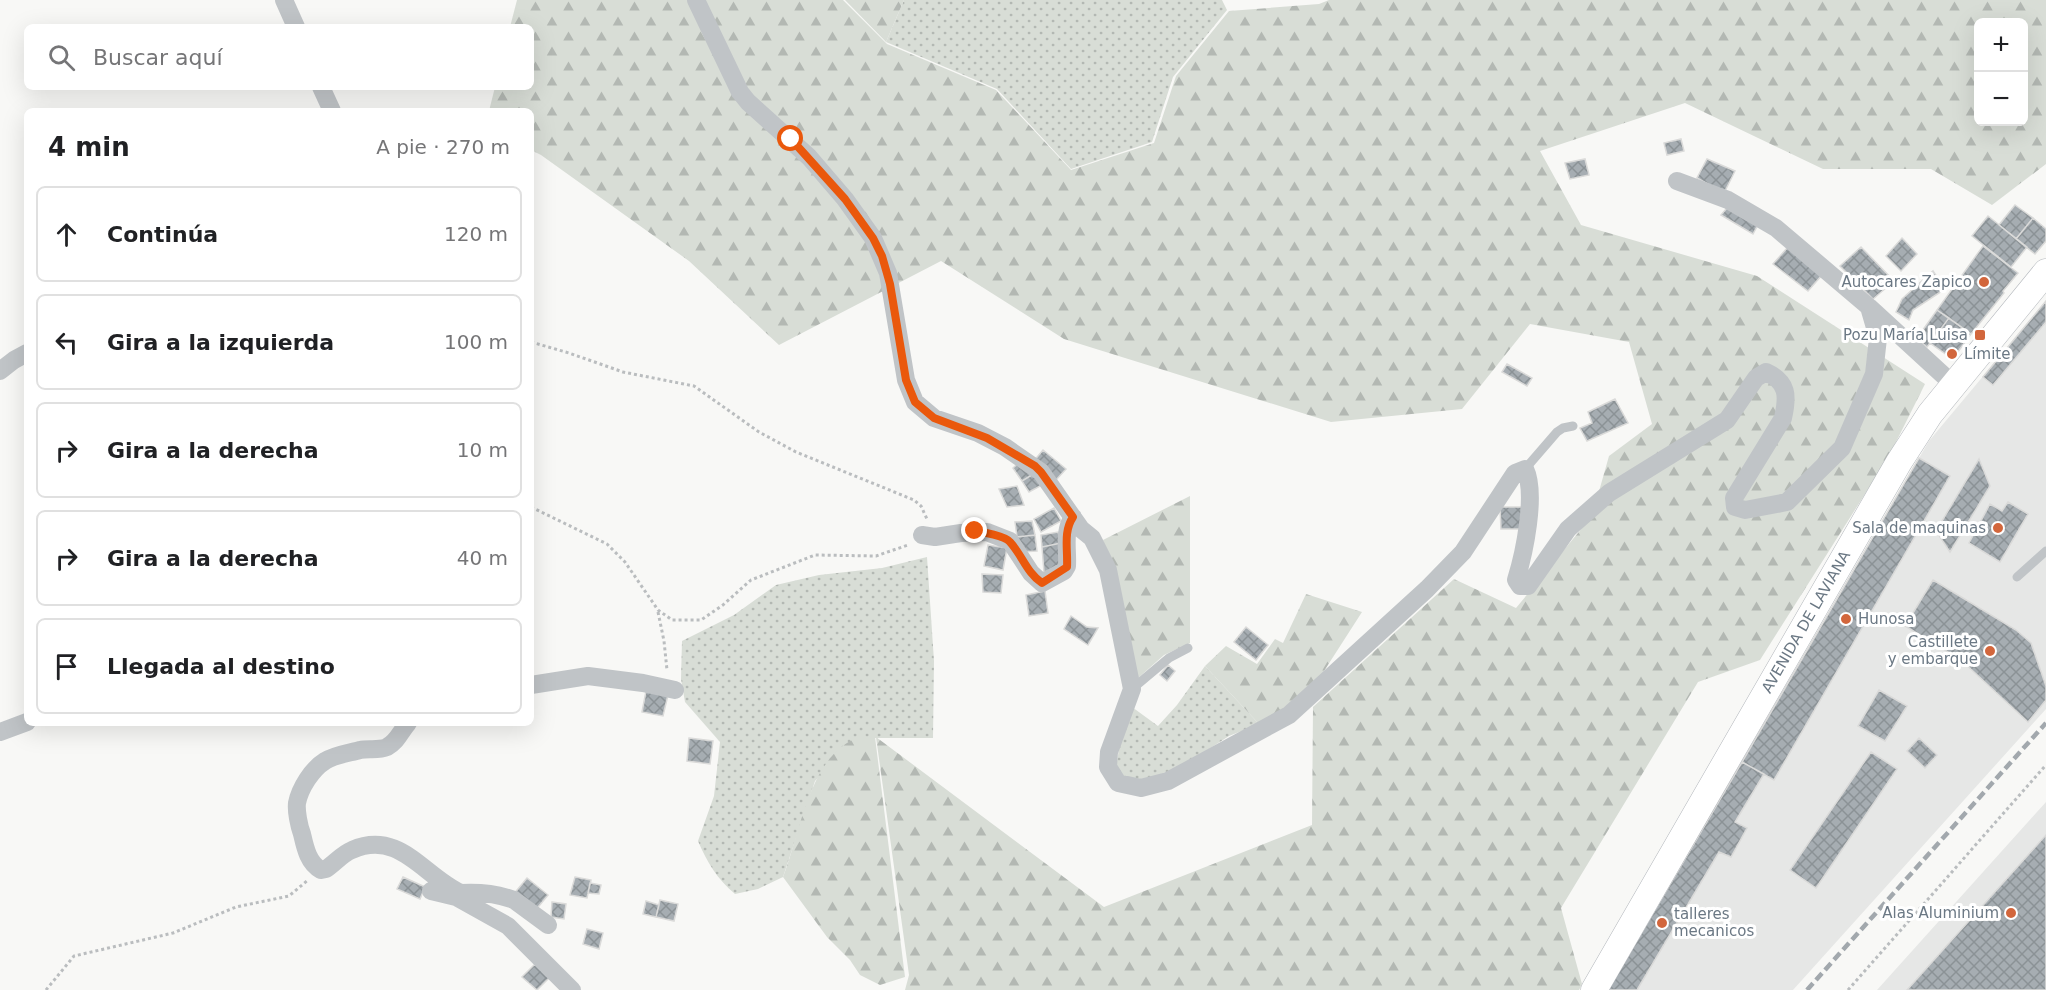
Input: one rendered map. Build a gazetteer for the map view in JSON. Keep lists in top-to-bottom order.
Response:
{
  "streets": {
    "street": ["AVENIDA DE LAVIANA"]
  },
  "places": {
    "other": [
      "Autocares Zapico",
      "Límite",
      "Sala de maquinas",
      "Hunosa",
      "Castillete y embarque",
      "Alas Aluminium",
      "talleres mecanicos"
    ],
    "transit": ["Pozu María Luisa"]
  },
  "page": {
    "map_buttons": ["+", "−"],
    "search": "Buscar aquí",
    "heading": ["4 min", "A pie · 270 m"],
    "list": [
      ["Continúa", "120 m"],
      ["Gira a la izquierda", "100 m"],
      ["Gira a la derecha", "10 m"],
      ["Gira a la derecha", "40 m"],
      "Llegada al destino"
    ]
  }
}
